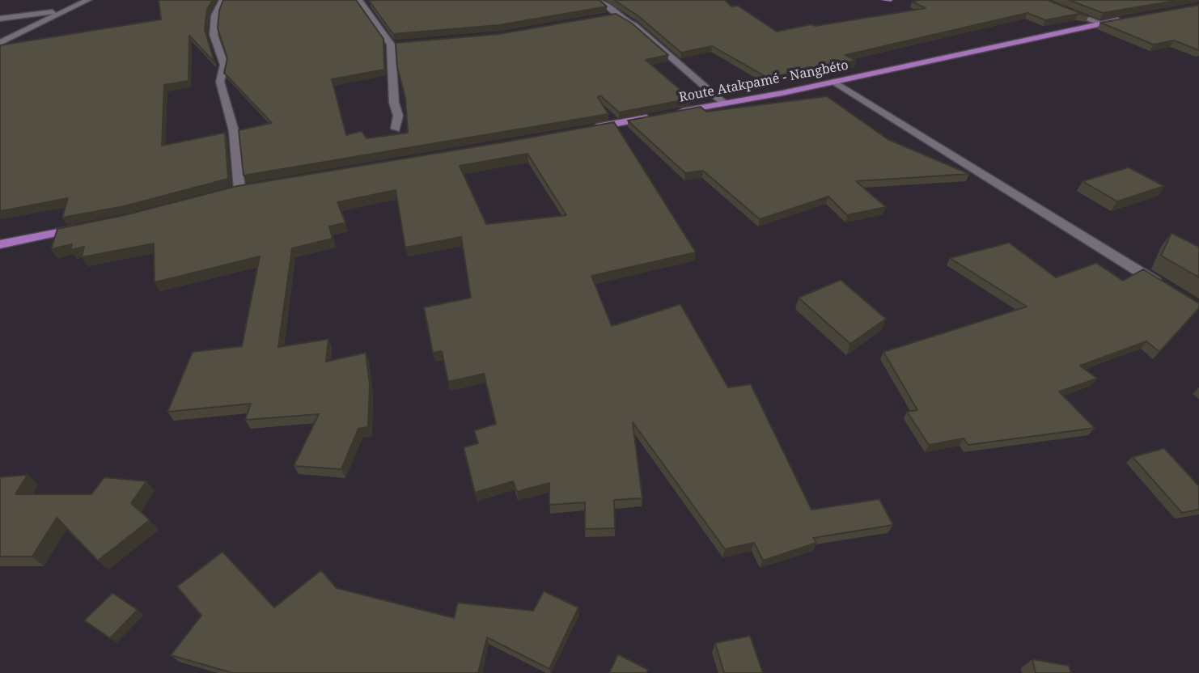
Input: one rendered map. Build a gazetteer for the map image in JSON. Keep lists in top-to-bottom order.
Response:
{
  "streets": {
    "main road": ["Route Atakpamé - Nangbéto"]
  }
}
